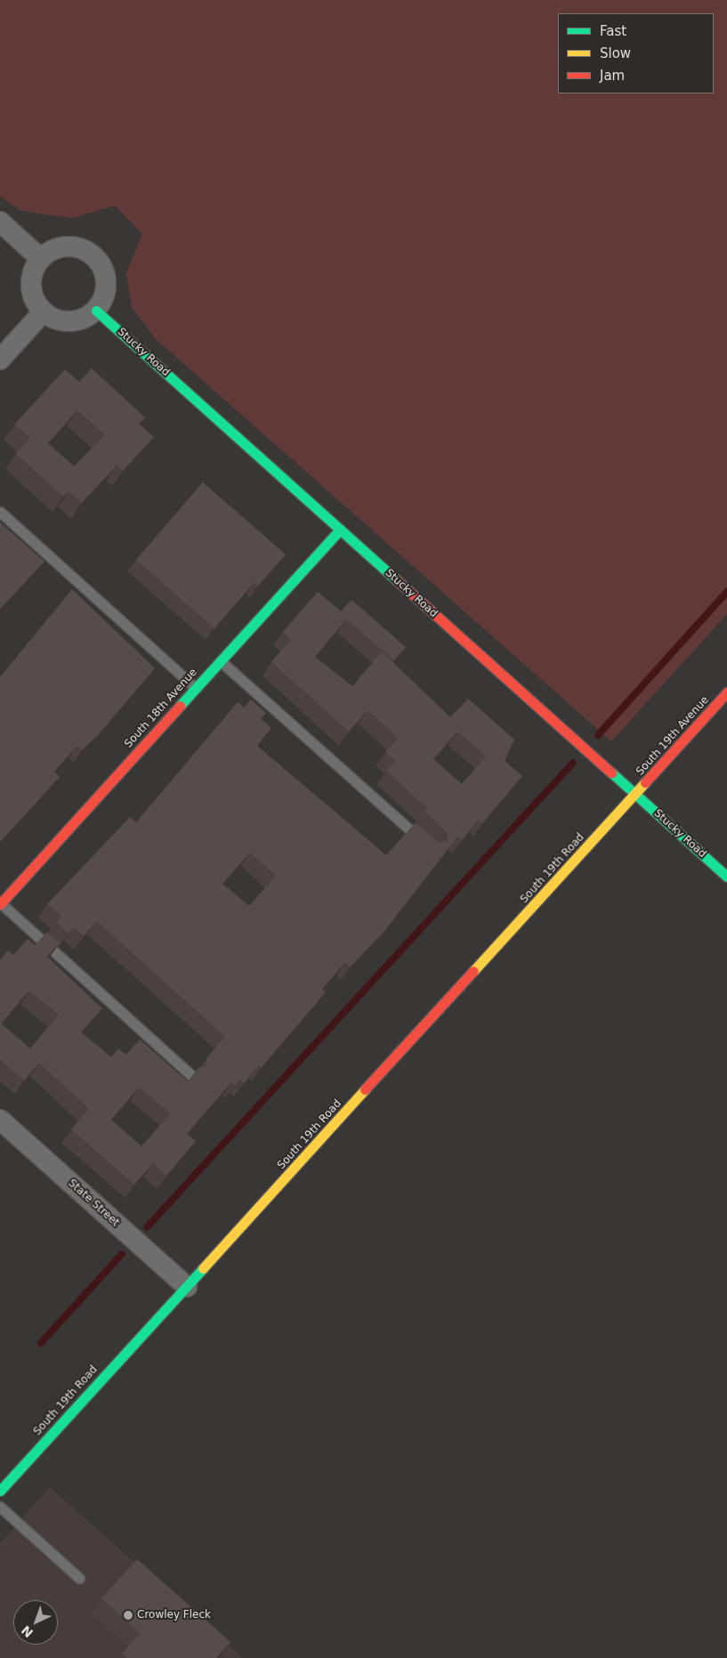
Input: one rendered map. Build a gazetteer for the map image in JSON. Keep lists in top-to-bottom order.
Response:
{
  "streets": {
    "street": [
      "Stucky Road",
      "South 18th Avenue",
      "South 19th Avenue",
      "South 19th Road",
      "State Street"
    ]
  },
  "crossings": [
    ["Stucky Road", "South 18th Avenue"],
    ["Stucky Road", "South 19th Avenue"],
    ["Stucky Road", "South 19th Road"],
    ["South 19th Avenue", "South 19th Road"],
    ["South 19th Road", "State Street"]
  ],
  "places": ["Crowley Fleck"],
  "legend": ["Fast", "Slow", "Jam"],
  "north": "bottom left"
}
